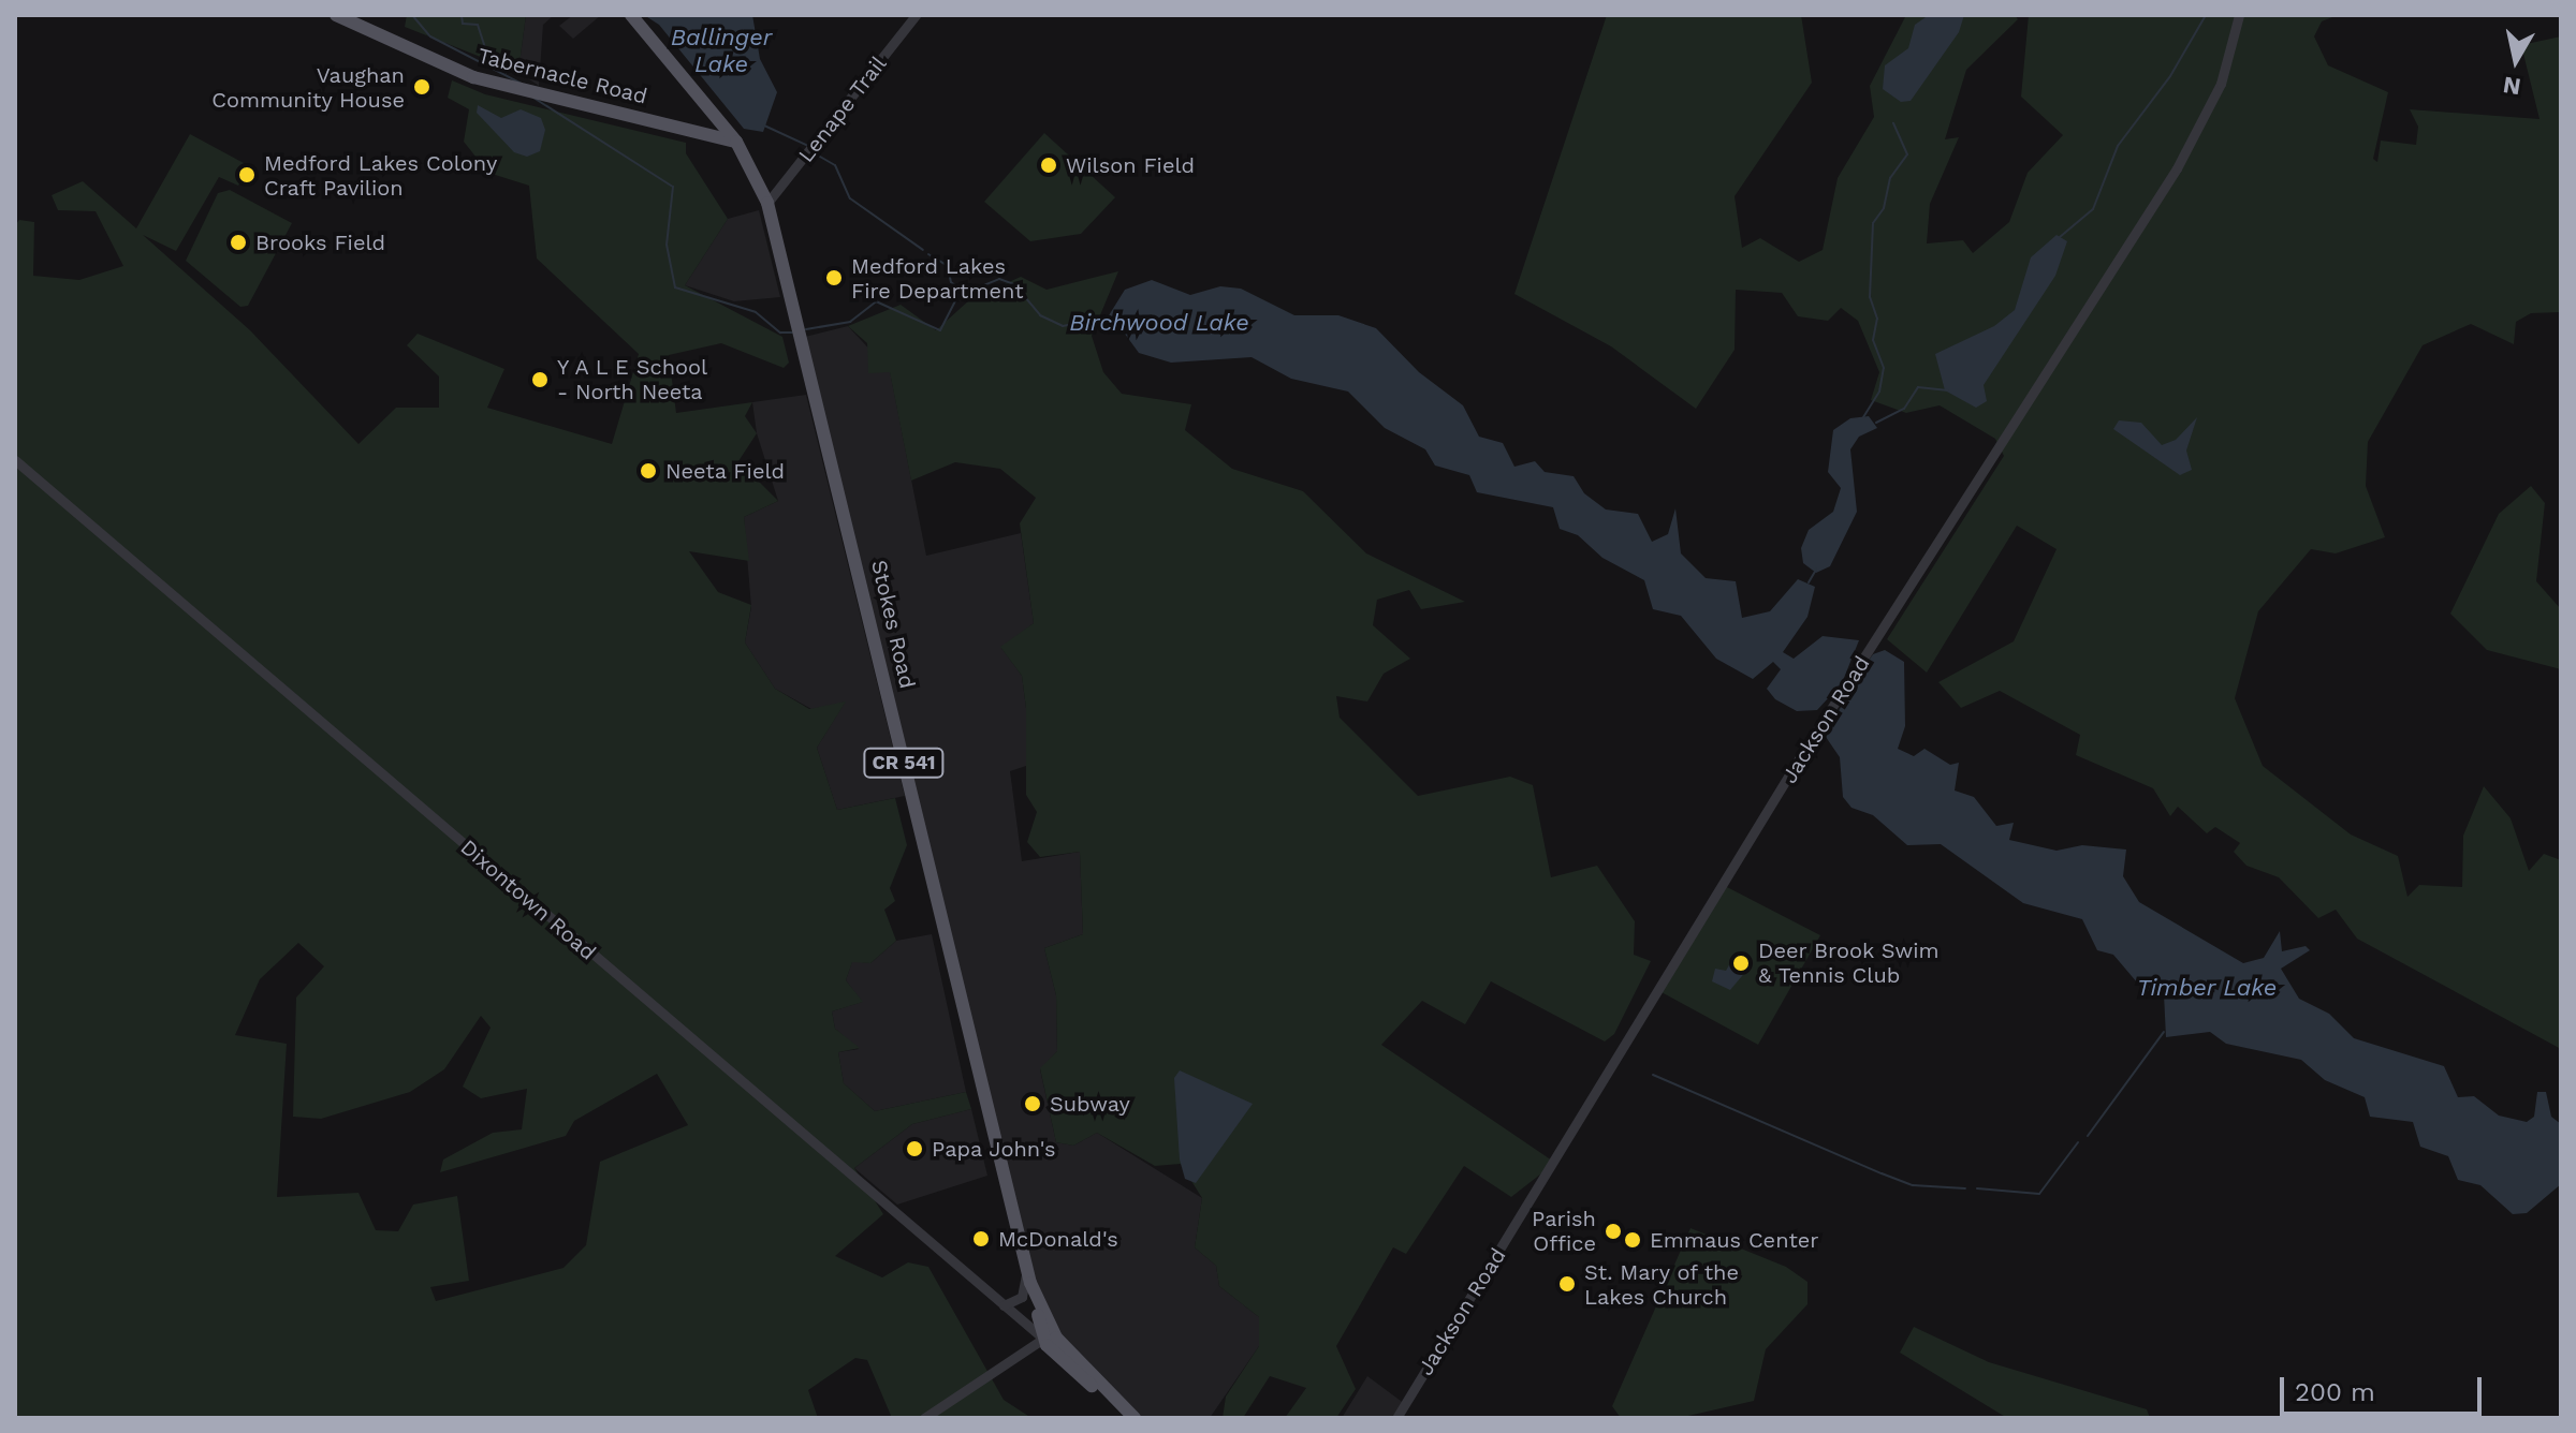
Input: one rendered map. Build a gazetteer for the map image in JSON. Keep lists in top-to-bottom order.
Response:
{
  "streets": {
    "main road": ["Tabernacle Road", "Stokes Road", "CR 541"],
    "street": ["Lenape Trail", "Jackson Road", "Dixontown Road"]
  },
  "crossings": [
    ["Tabernacle Road", "Stokes Road"],
    ["Lenape Trail", "Stokes Road"],
    ["Stokes Road", "Dixontown Road"]
  ],
  "water": ["Ballinger Lake", "Birchwood Lake", "Timber Lake"],
  "places": [
    "Vaughan Community House",
    "Wilson Field",
    "Medford Lakes Colony Craft Pavilion",
    "Brooks Field",
    "Medford Lakes Fire Department",
    "Y A L E School - North Neeta",
    "Neeta Field",
    "Deer Brook Swim & Tennis Club",
    "Subway",
    "Papa John's",
    "Parish Office",
    "McDonald's",
    "Emmaus Center",
    "St. Mary of the Lakes Church"
  ],
  "scale_bar": "200 m",
  "north": "bottom"
}
